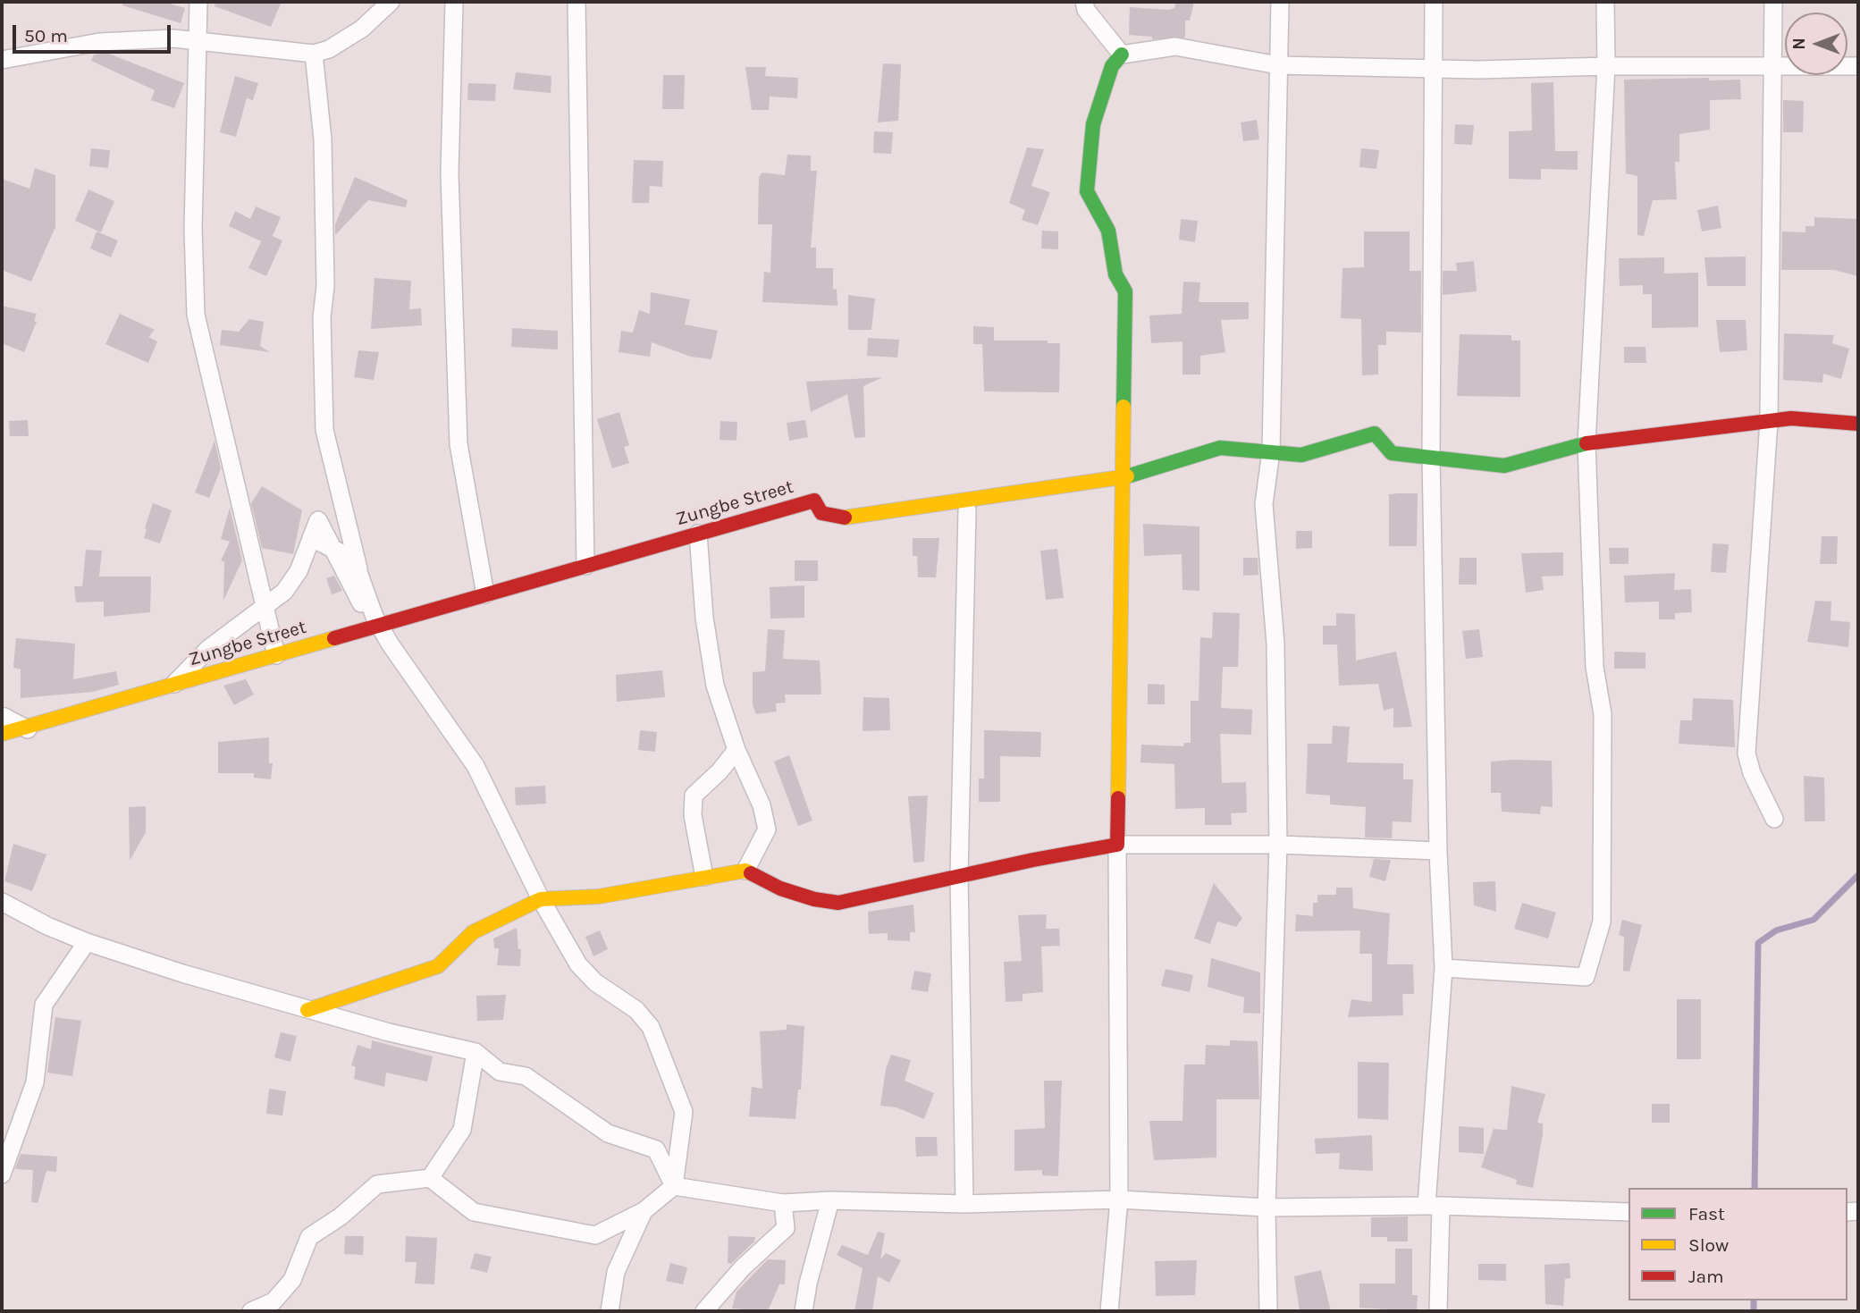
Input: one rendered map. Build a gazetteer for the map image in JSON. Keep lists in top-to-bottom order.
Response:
{
  "streets": {
    "street": ["Zungbe Street"]
  },
  "legend": ["Fast", "Slow", "Jam"],
  "scale_bar": "50 m",
  "north": "left"
}
